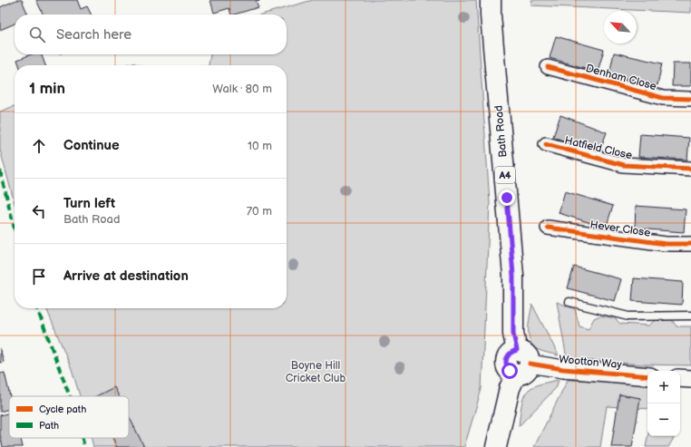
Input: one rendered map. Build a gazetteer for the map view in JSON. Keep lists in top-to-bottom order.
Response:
{
  "streets": {
    "main road": ["Bath Road", "A4"],
    "street": [
      "Denham Close",
      "Hatfield Close",
      "Hever Close",
      "Wootton Way"
    ]
  },
  "crossings": [
    ["Bath Road", "Wootton Way"]
  ],
  "parks": ["Boyne Hill Cricket Club"],
  "legend": ["Cycle path", "Path"],
  "north": "top left",
  "page": {
    "search": "Search here",
    "heading": ["1 min", "Walk · 80 m"],
    "list": [
      ["Continue", "10 m"],
      ["Turn left", "Bath Road", "70 m"],
      "Arrive at destination"
    ],
    "map_buttons": ["+", "−"]
  }
}
